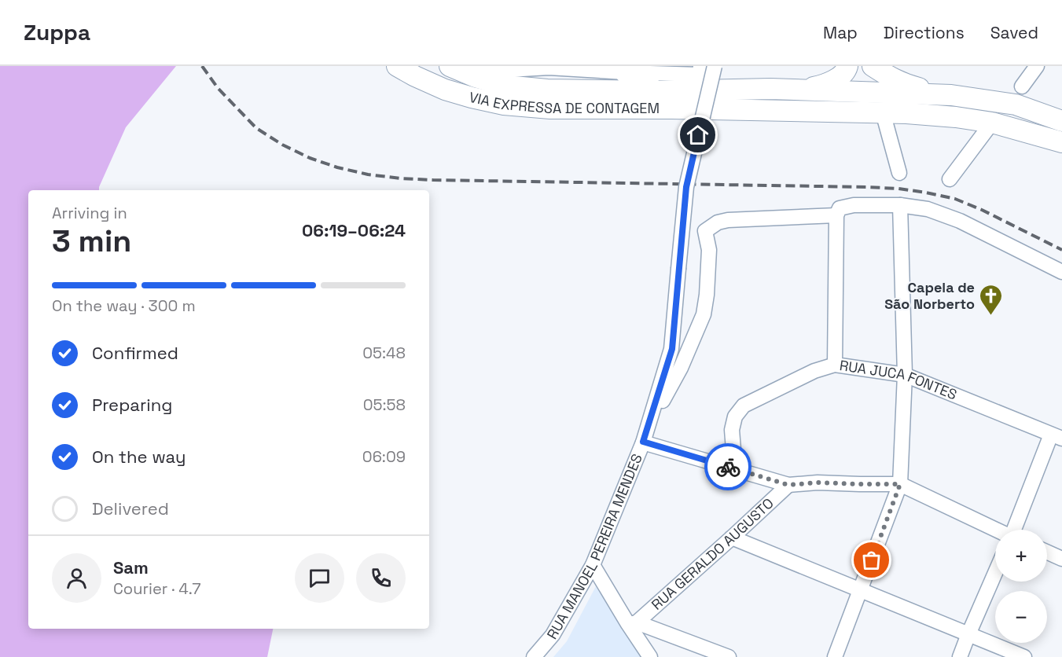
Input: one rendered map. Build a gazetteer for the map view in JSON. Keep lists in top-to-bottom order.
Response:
{
  "streets": {
    "highway": ["VIA EXPRESSA DE CONTAGEM"],
    "street": ["RUA JUCA FONTES", "RUA MANOEL PEREIRA MENDES", "RUA GERALDO AUGUSTO"]
  },
  "places": {
    "church": ["Capela de São Norberto"]
  },
  "page": {
    "header": "Zuppa",
    "nav": ["Map", "Directions", "Saved"],
    "heading": ["3 min", "Arriving in", "06:19–06:24"],
    "panel": ["Sam", "Courier · 4.7"],
    "bar": "On the way · 300 m",
    "list": [
      ["Confirmed", "05:48"],
      ["Preparing", "05:58"],
      ["On the way", "06:09"],
      "Delivered"
    ],
    "map_buttons": ["+", "−"]
  }
}
